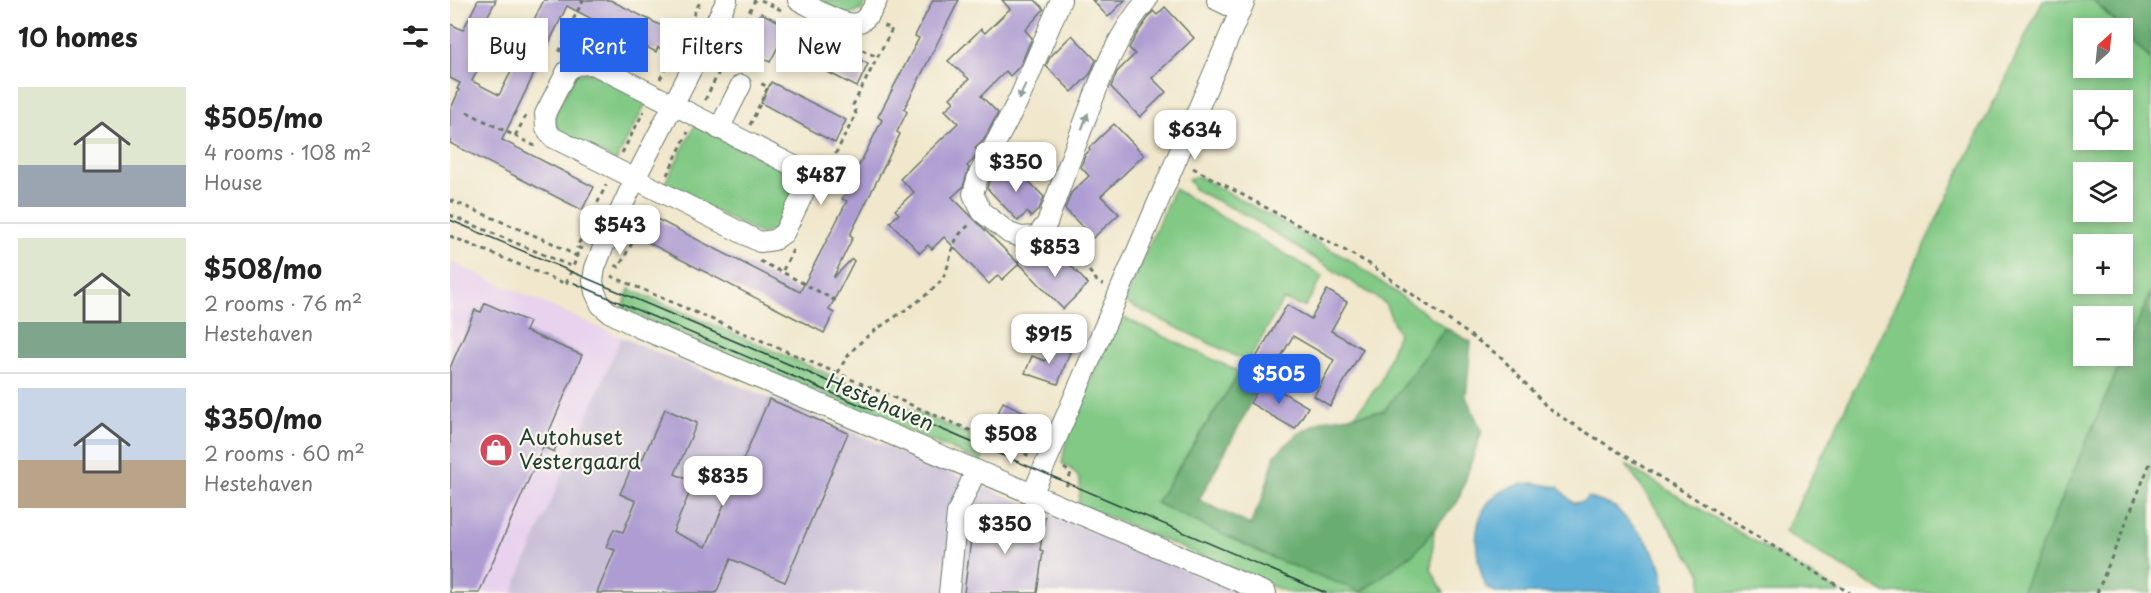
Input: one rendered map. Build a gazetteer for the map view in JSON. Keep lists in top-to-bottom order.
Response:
{
  "streets": {
    "street": ["Hestehaven"]
  },
  "places": {
    "shop": ["Autohuset Vestergaard"]
  },
  "north": "top right",
  "page": {
    "heading": "10 homes",
    "map_buttons": ["+", "−"],
    "chip": [
      "Buy",
      "Rent",
      "Filters",
      "New"
    ],
    "list": [
      {
        "name": "$505/mo",
        "note": "4 rooms · 108 m² · House"
      },
      {
        "name": "$508/mo",
        "note": "2 rooms · 76 m² · Hestehaven"
      },
      {
        "name": "$350/mo",
        "note": "2 rooms · 60 m² · Hestehaven"
      }
    ],
    "price": [
      "$634",
      "$350",
      "$487",
      "$543",
      "$853",
      "$915",
      "$505",
      "$508",
      "$835",
      "$350"
    ]
  }
}
